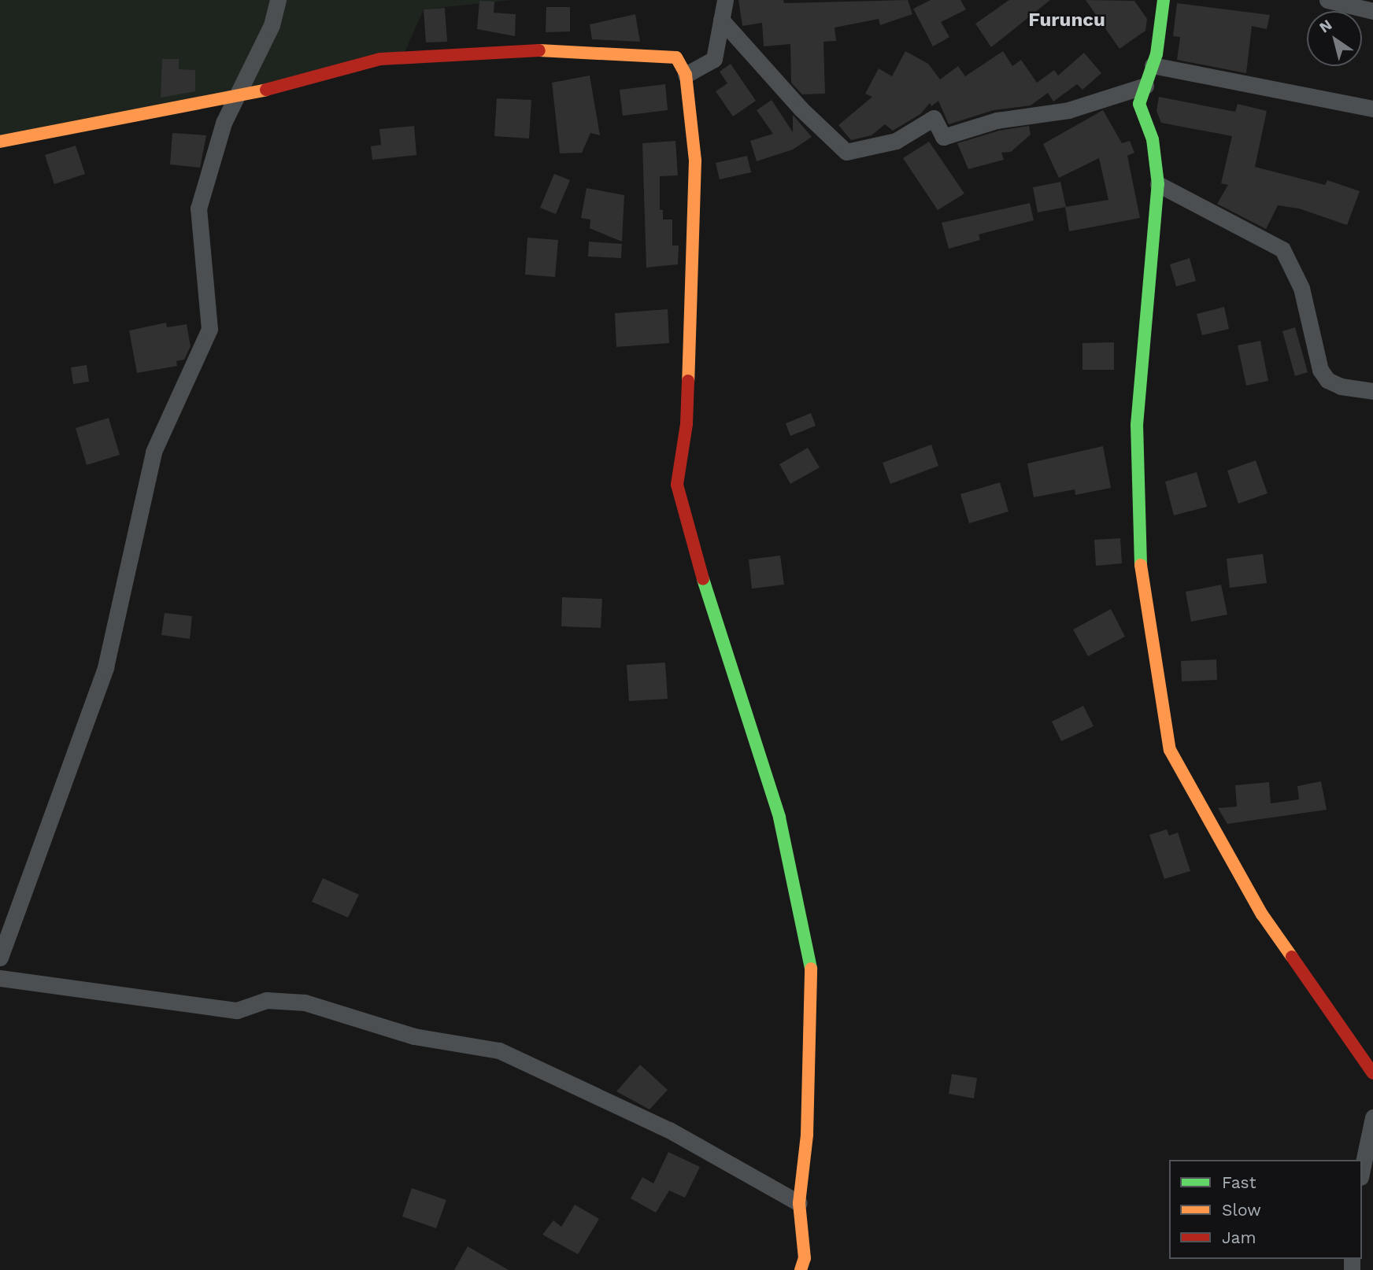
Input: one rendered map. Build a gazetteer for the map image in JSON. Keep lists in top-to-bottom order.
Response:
{
  "districts": ["Furuncu"],
  "legend": ["Fast", "Slow", "Jam"],
  "north": "top left"
}
